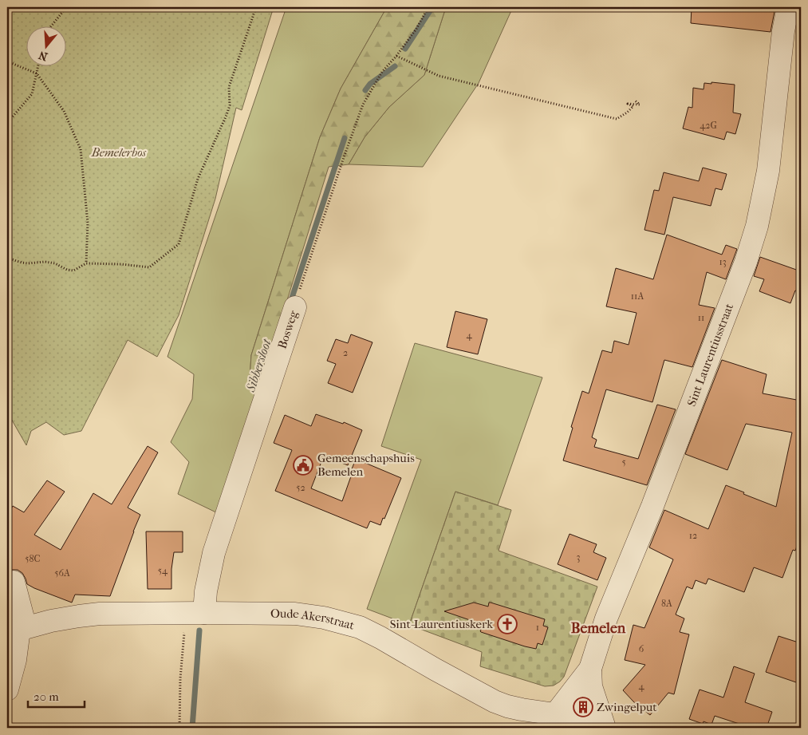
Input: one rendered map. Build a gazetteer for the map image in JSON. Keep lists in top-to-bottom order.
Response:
{
  "streets": {
    "street": ["Bosweg", "Sint Laurentiusstraat", "Oude Akerstraat"]
  },
  "crossings": [
    ["Bosweg", "Oude Akerstraat"],
    ["Sint Laurentiusstraat", "Oude Akerstraat"]
  ],
  "districts": ["Bemelen"],
  "water": ["Sibbersloot"],
  "parks": ["Bemelerbos"],
  "places": {
    "public building": ["Gemeenschapshuis Bemelen"],
    "church": ["Sint-Laurentiuskerk"],
    "building": ["Zwingelput"]
  },
  "house_numbers": [
    "42G",
    "13",
    "11A",
    "11",
    "4",
    "2",
    "5",
    "52",
    "12",
    "3",
    "58C",
    "54",
    "56A",
    "8A",
    "1",
    "6",
    "4"
  ],
  "scale_bar": "20 m",
  "north": "bottom"
}
